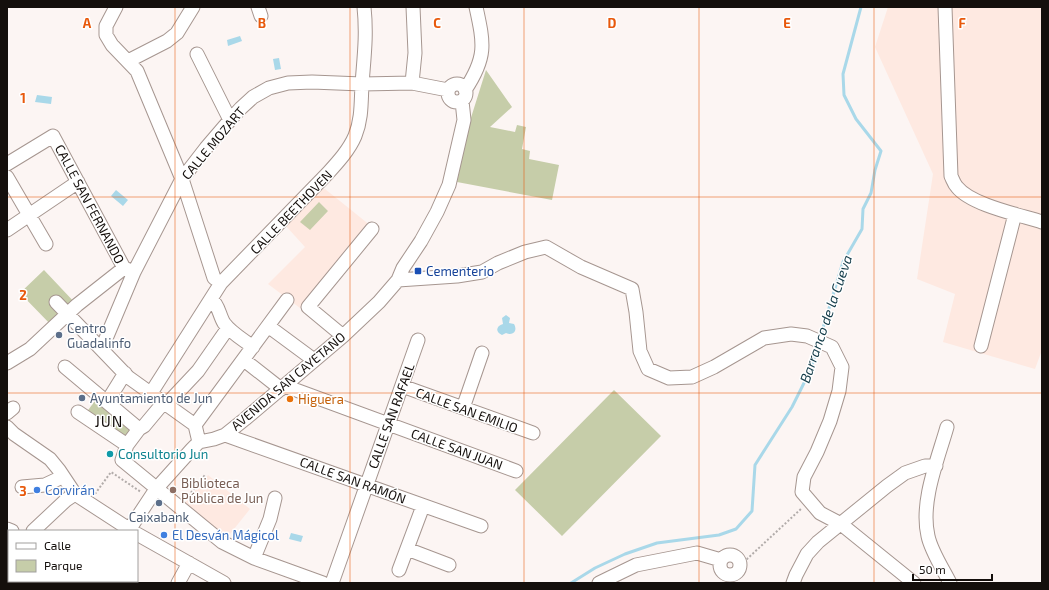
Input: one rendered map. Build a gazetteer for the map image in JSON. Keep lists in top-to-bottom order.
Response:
{
  "streets": {
    "street": [
      "CALLE MOZART",
      "CALLE SAN FERNANDO",
      "CALLE BEETHOVEN",
      "AVENIDA SAN CAYETANO",
      "CALLE SAN EMILIO",
      "CALLE SAN RAFAEL",
      "CALLE SAN JUAN",
      "CALLE SAN RAMÓN"
    ]
  },
  "crossings": [
    ["CALLE MOZART", "CALLE SAN FERNANDO"],
    ["CALLE MOZART", "CALLE BEETHOVEN"],
    ["CALLE MOZART", "AVENIDA SAN CAYETANO"],
    ["AVENIDA SAN CAYETANO", "CALLE SAN JUAN"],
    ["AVENIDA SAN CAYETANO", "CALLE SAN RAMÓN"],
    ["CALLE SAN EMILIO", "CALLE SAN RAFAEL"],
    ["CALLE SAN RAFAEL", "CALLE SAN JUAN"],
    ["CALLE SAN RAFAEL", "CALLE SAN RAMÓN"]
  ],
  "districts": ["JUN"],
  "water": ["Barranco de la Cueva"],
  "places": {
    "transit": ["Cementerio"],
    "other": [
      "Centro Guadalinfo",
      "Ayuntamiento de Jun",
      "Higuera",
      "Consultorio Jun",
      "Corvirán",
      "Biblioteca Pública de Jun",
      "Caixabank",
      "El Desván Mágicol"
    ]
  },
  "legend": ["Calle", "Parque"],
  "scale_bar": "50 m",
  "grid": {
    "columns": [
      "A",
      "B",
      "C",
      "D",
      "E",
      "F"
    ],
    "rows": ["1", "2", "3"]
  }
}
